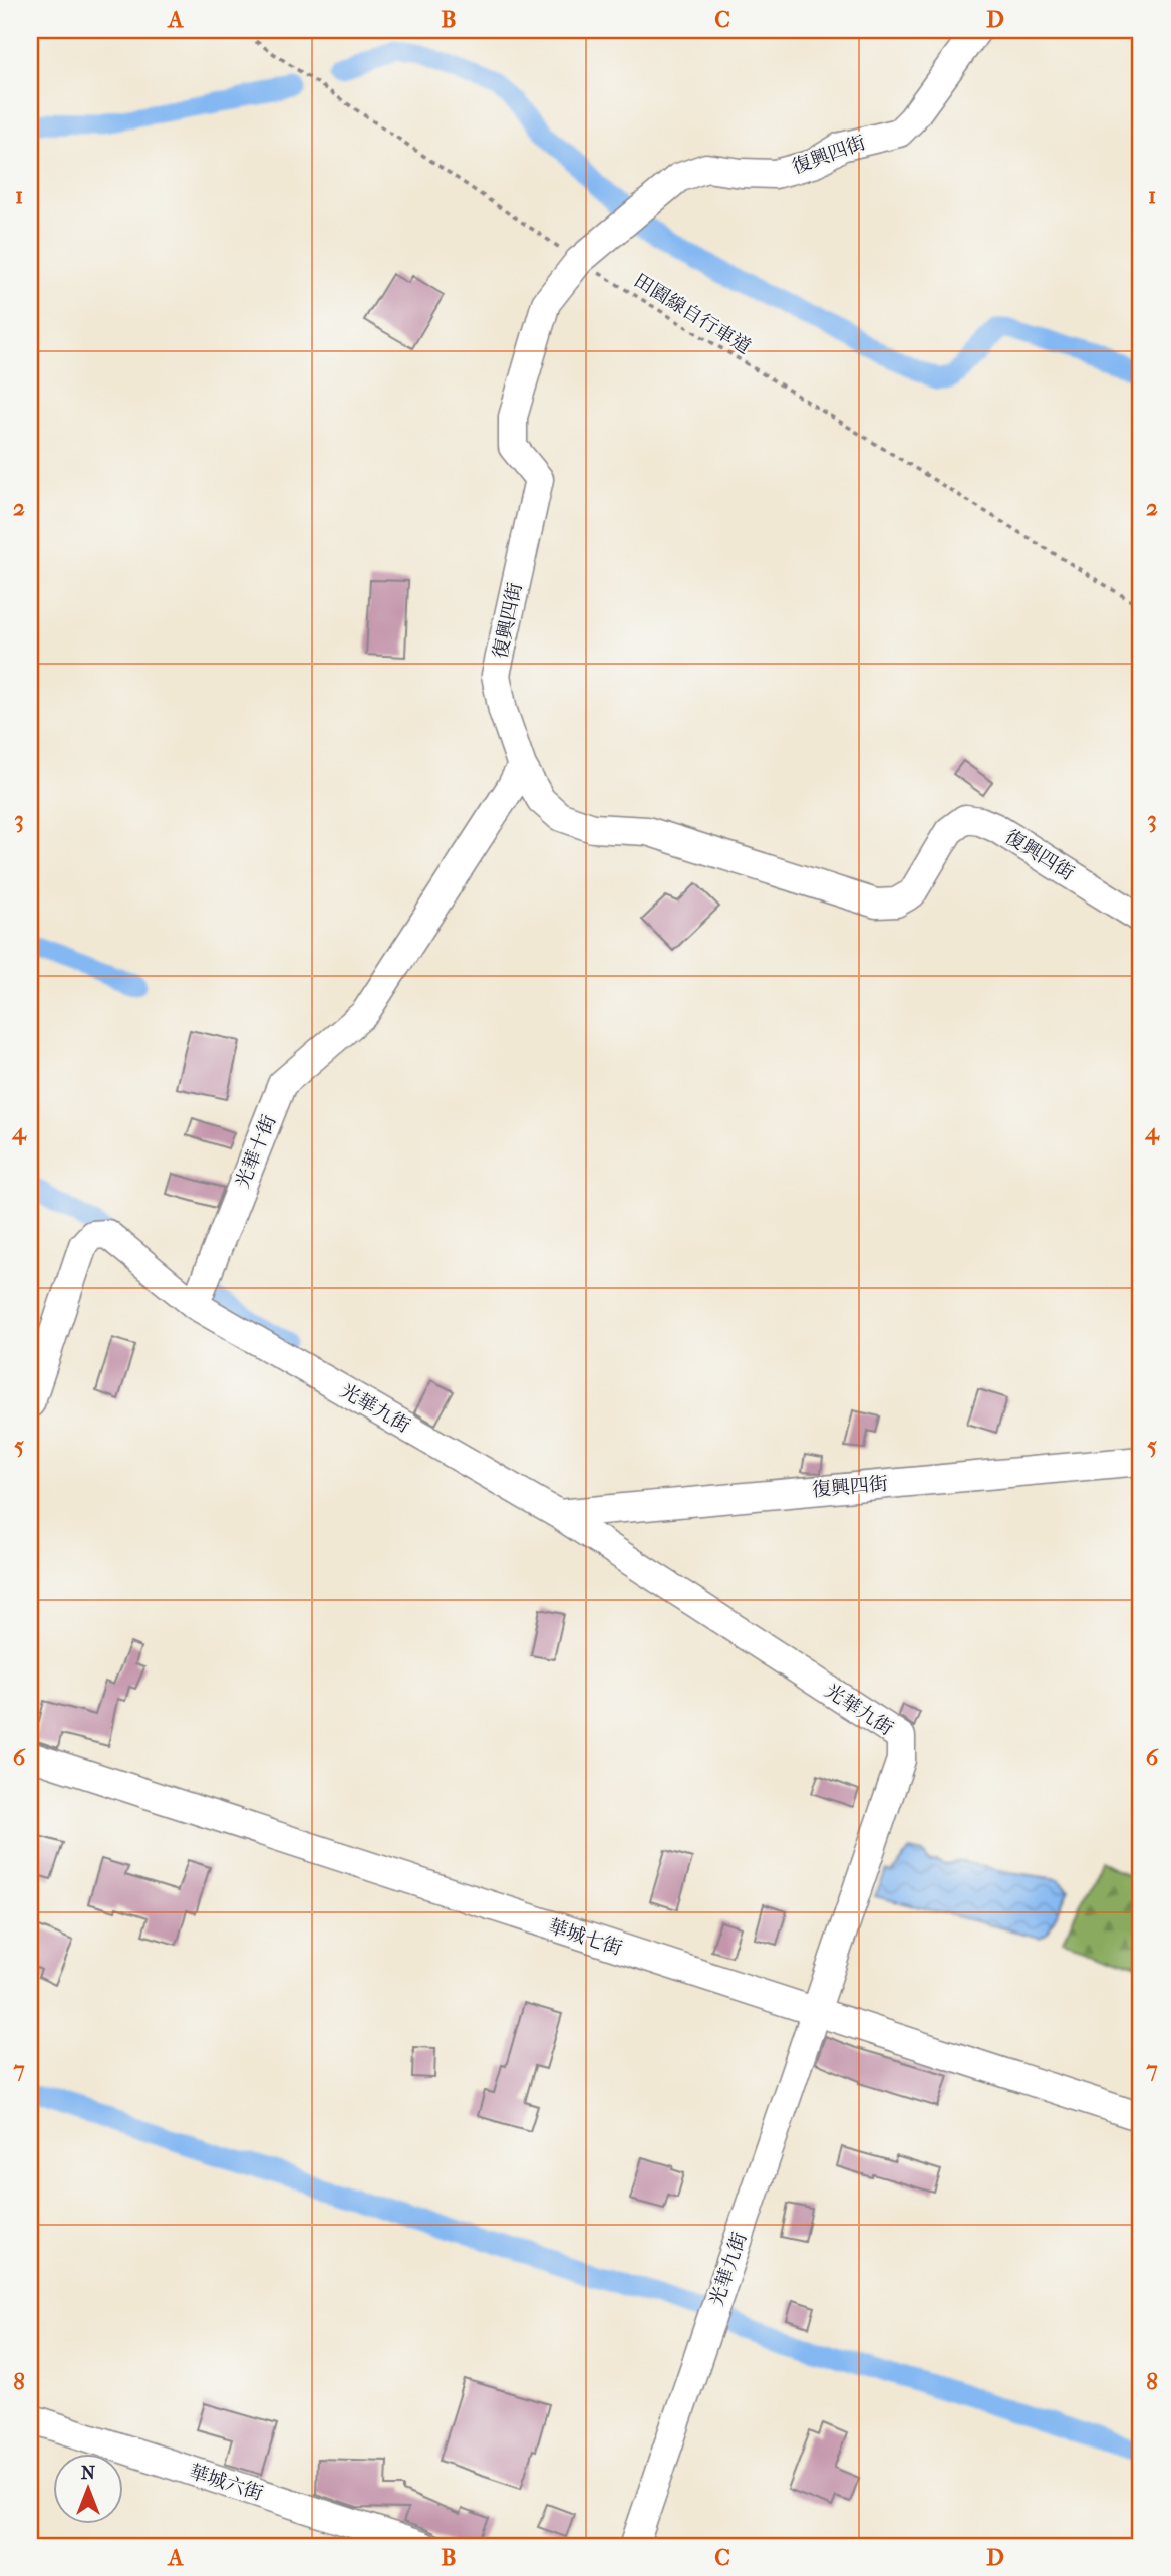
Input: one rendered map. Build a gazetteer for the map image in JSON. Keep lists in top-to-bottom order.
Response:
{
  "streets": {
    "street": [
      "復興四街",
      "光華十街",
      "光華九街",
      "華城七街",
      "華城六街"
    ],
    "path": ["田園線自行車道"]
  },
  "crossings": [
    ["復興四街", "田園線自行車道"],
    ["復興四街", "光華十街"],
    ["復興四街", "光華九街"],
    ["光華十街", "光華九街"],
    ["光華九街", "華城七街"]
  ],
  "north": "top",
  "grid": {
    "columns": [
      "A",
      "B",
      "C",
      "D"
    ],
    "rows": [
      "1",
      "2",
      "3",
      "4",
      "5",
      "6",
      "7",
      "8"
    ]
  }
}
